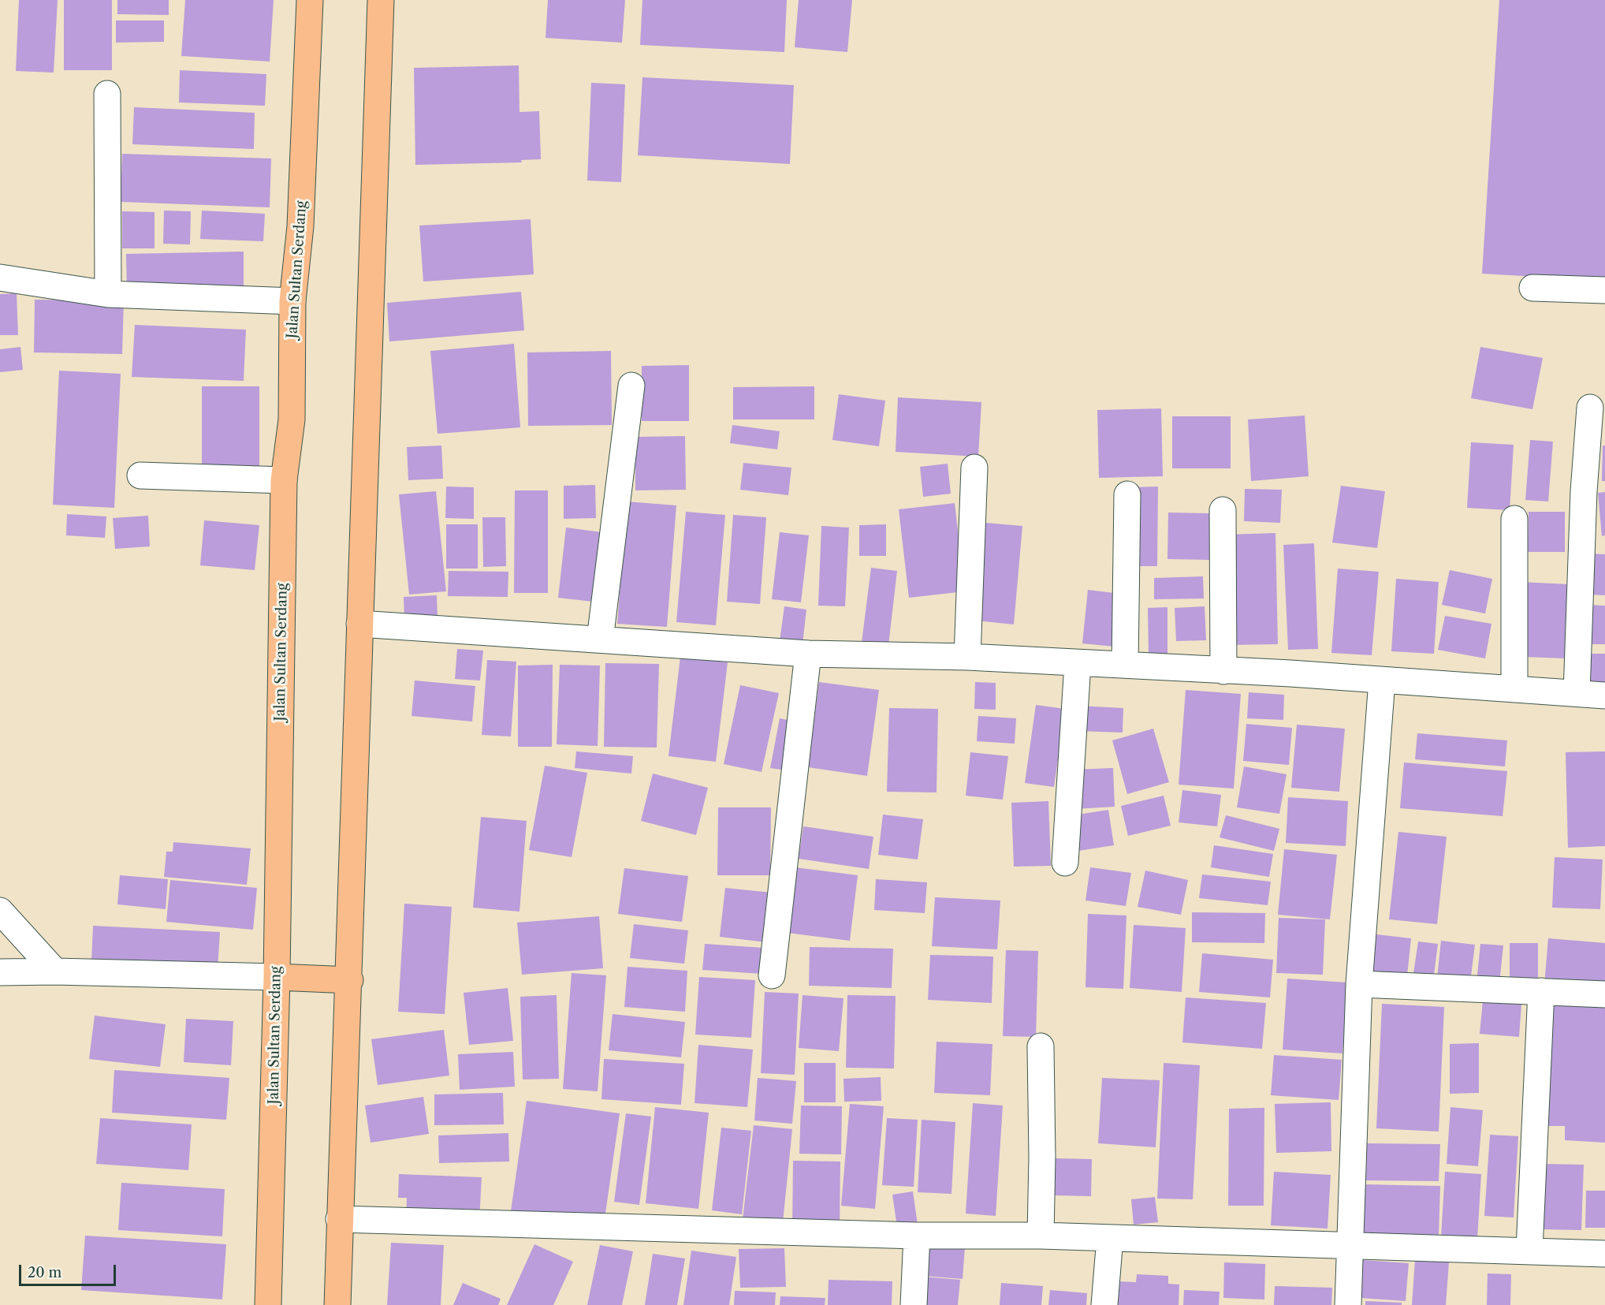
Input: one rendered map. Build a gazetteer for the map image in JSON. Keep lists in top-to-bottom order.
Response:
{
  "streets": {
    "highway": ["Jalan Sultan Serdang"]
  },
  "scale_bar": "20 m"
}
